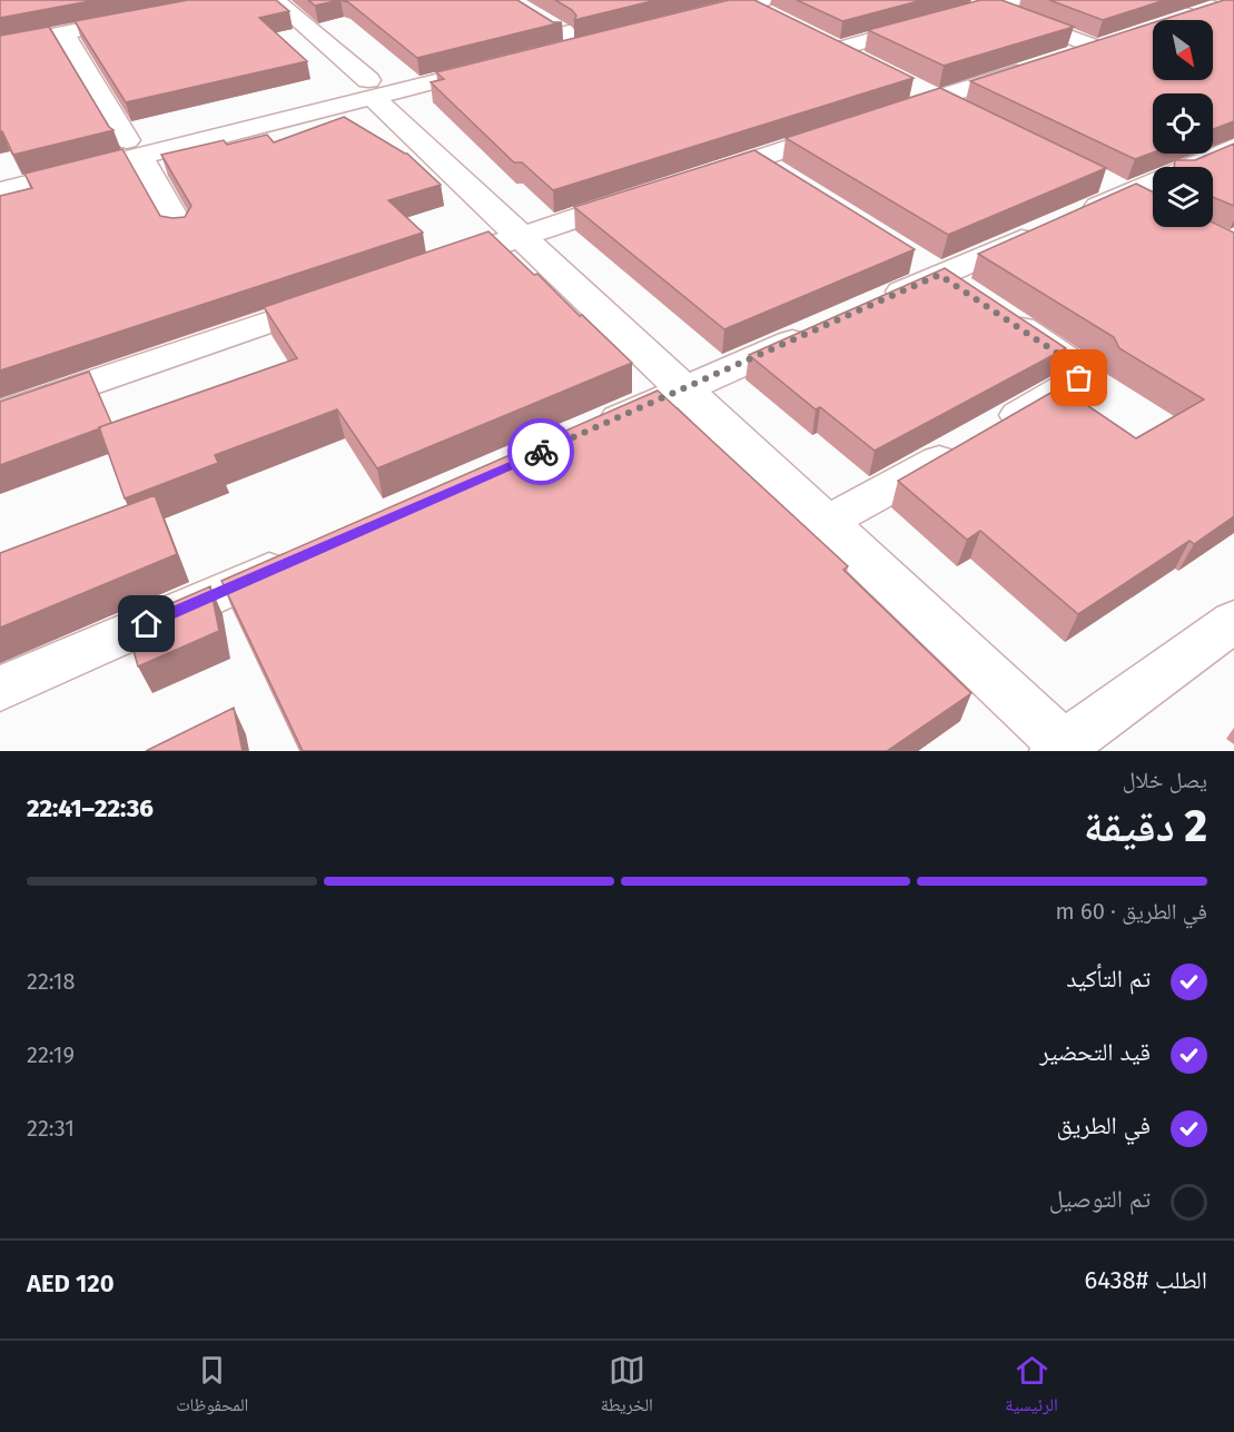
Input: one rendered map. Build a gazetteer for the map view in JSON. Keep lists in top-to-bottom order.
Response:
{
  "north": "bottom right",
  "page": {
    "heading": ["2 دقيقة", "يصل خلال", "22:36–22:41"],
    "panel": ["الطلب #6438", "AED 120"],
    "bar": "في الطريق · 60 m",
    "list": [
      ["تم التأكيد", "22:18"],
      ["قيد التحضير", "22:19"],
      ["في الطريق", "22:31"],
      "تم التوصيل"
    ],
    "tabs": ["الرئيسية", "الخريطة", "المحفوظات"]
  }
}
